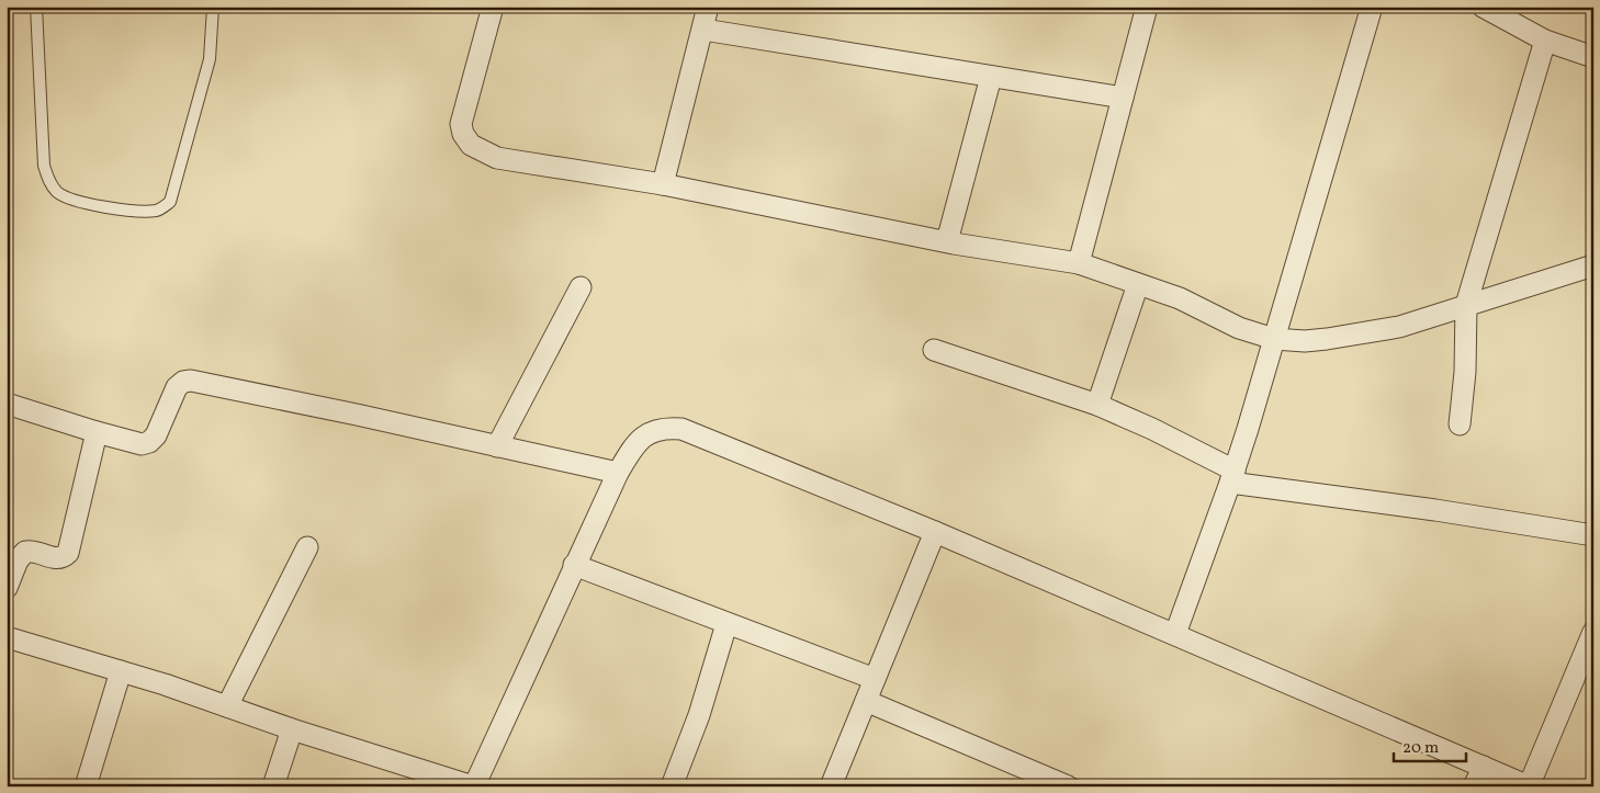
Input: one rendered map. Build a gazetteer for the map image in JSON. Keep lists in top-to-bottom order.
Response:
{
  "scale_bar": "20 m"
}
